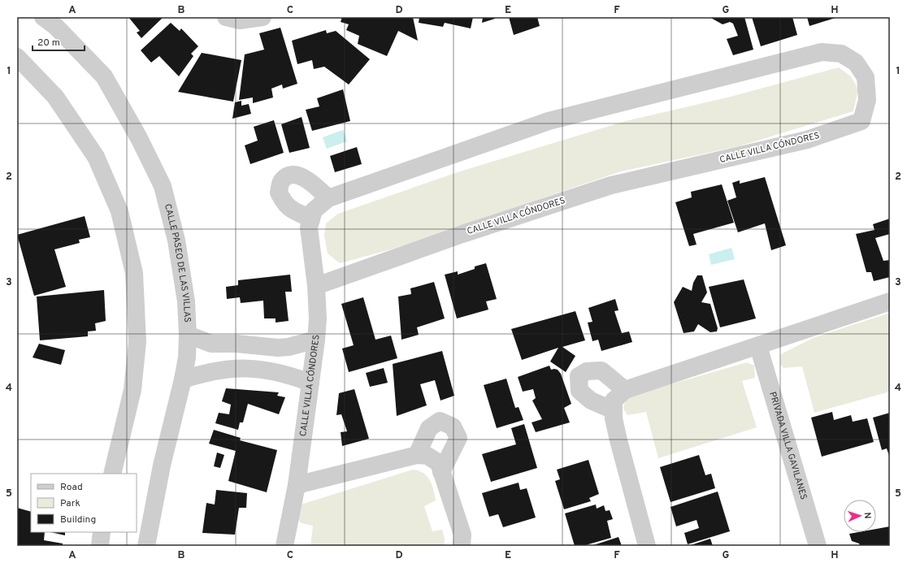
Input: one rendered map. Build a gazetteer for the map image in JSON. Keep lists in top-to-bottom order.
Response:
{
  "streets": {
    "street": ["CALLE VILLA CÓNDORES", "CALLE PASEO DE LAS VILLAS", "PRIVADA VILLA GAVILANES"]
  },
  "legend": ["Road", "Park", "Building"],
  "scale_bar": "20 m",
  "north": "right",
  "grid": {
    "columns": [
      "A",
      "B",
      "C",
      "D",
      "E",
      "F",
      "G",
      "H"
    ],
    "rows": [
      "1",
      "2",
      "3",
      "4",
      "5"
    ]
  }
}
